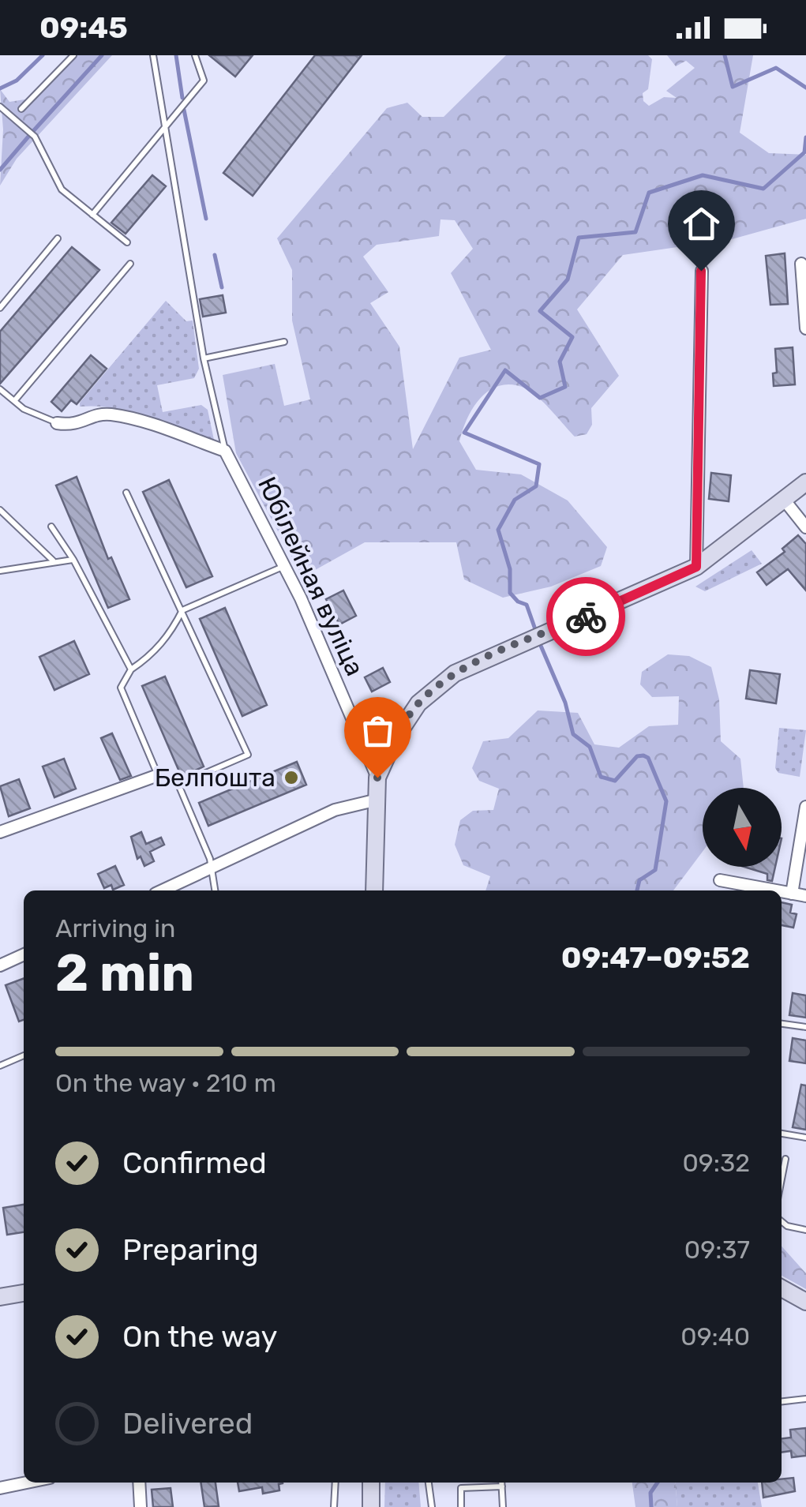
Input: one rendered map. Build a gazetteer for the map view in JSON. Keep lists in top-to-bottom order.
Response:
{
  "streets": {
    "street": ["Юбілейная вуліца"]
  },
  "places": ["Белпошта"],
  "north": "bottom",
  "page": {
    "status": "09:45",
    "heading": ["2 min", "Arriving in", "09:47–09:52"],
    "bar": "On the way · 210 m",
    "list": [
      ["Confirmed", "09:32"],
      ["Preparing", "09:37"],
      ["On the way", "09:40"],
      "Delivered"
    ]
  }
}
